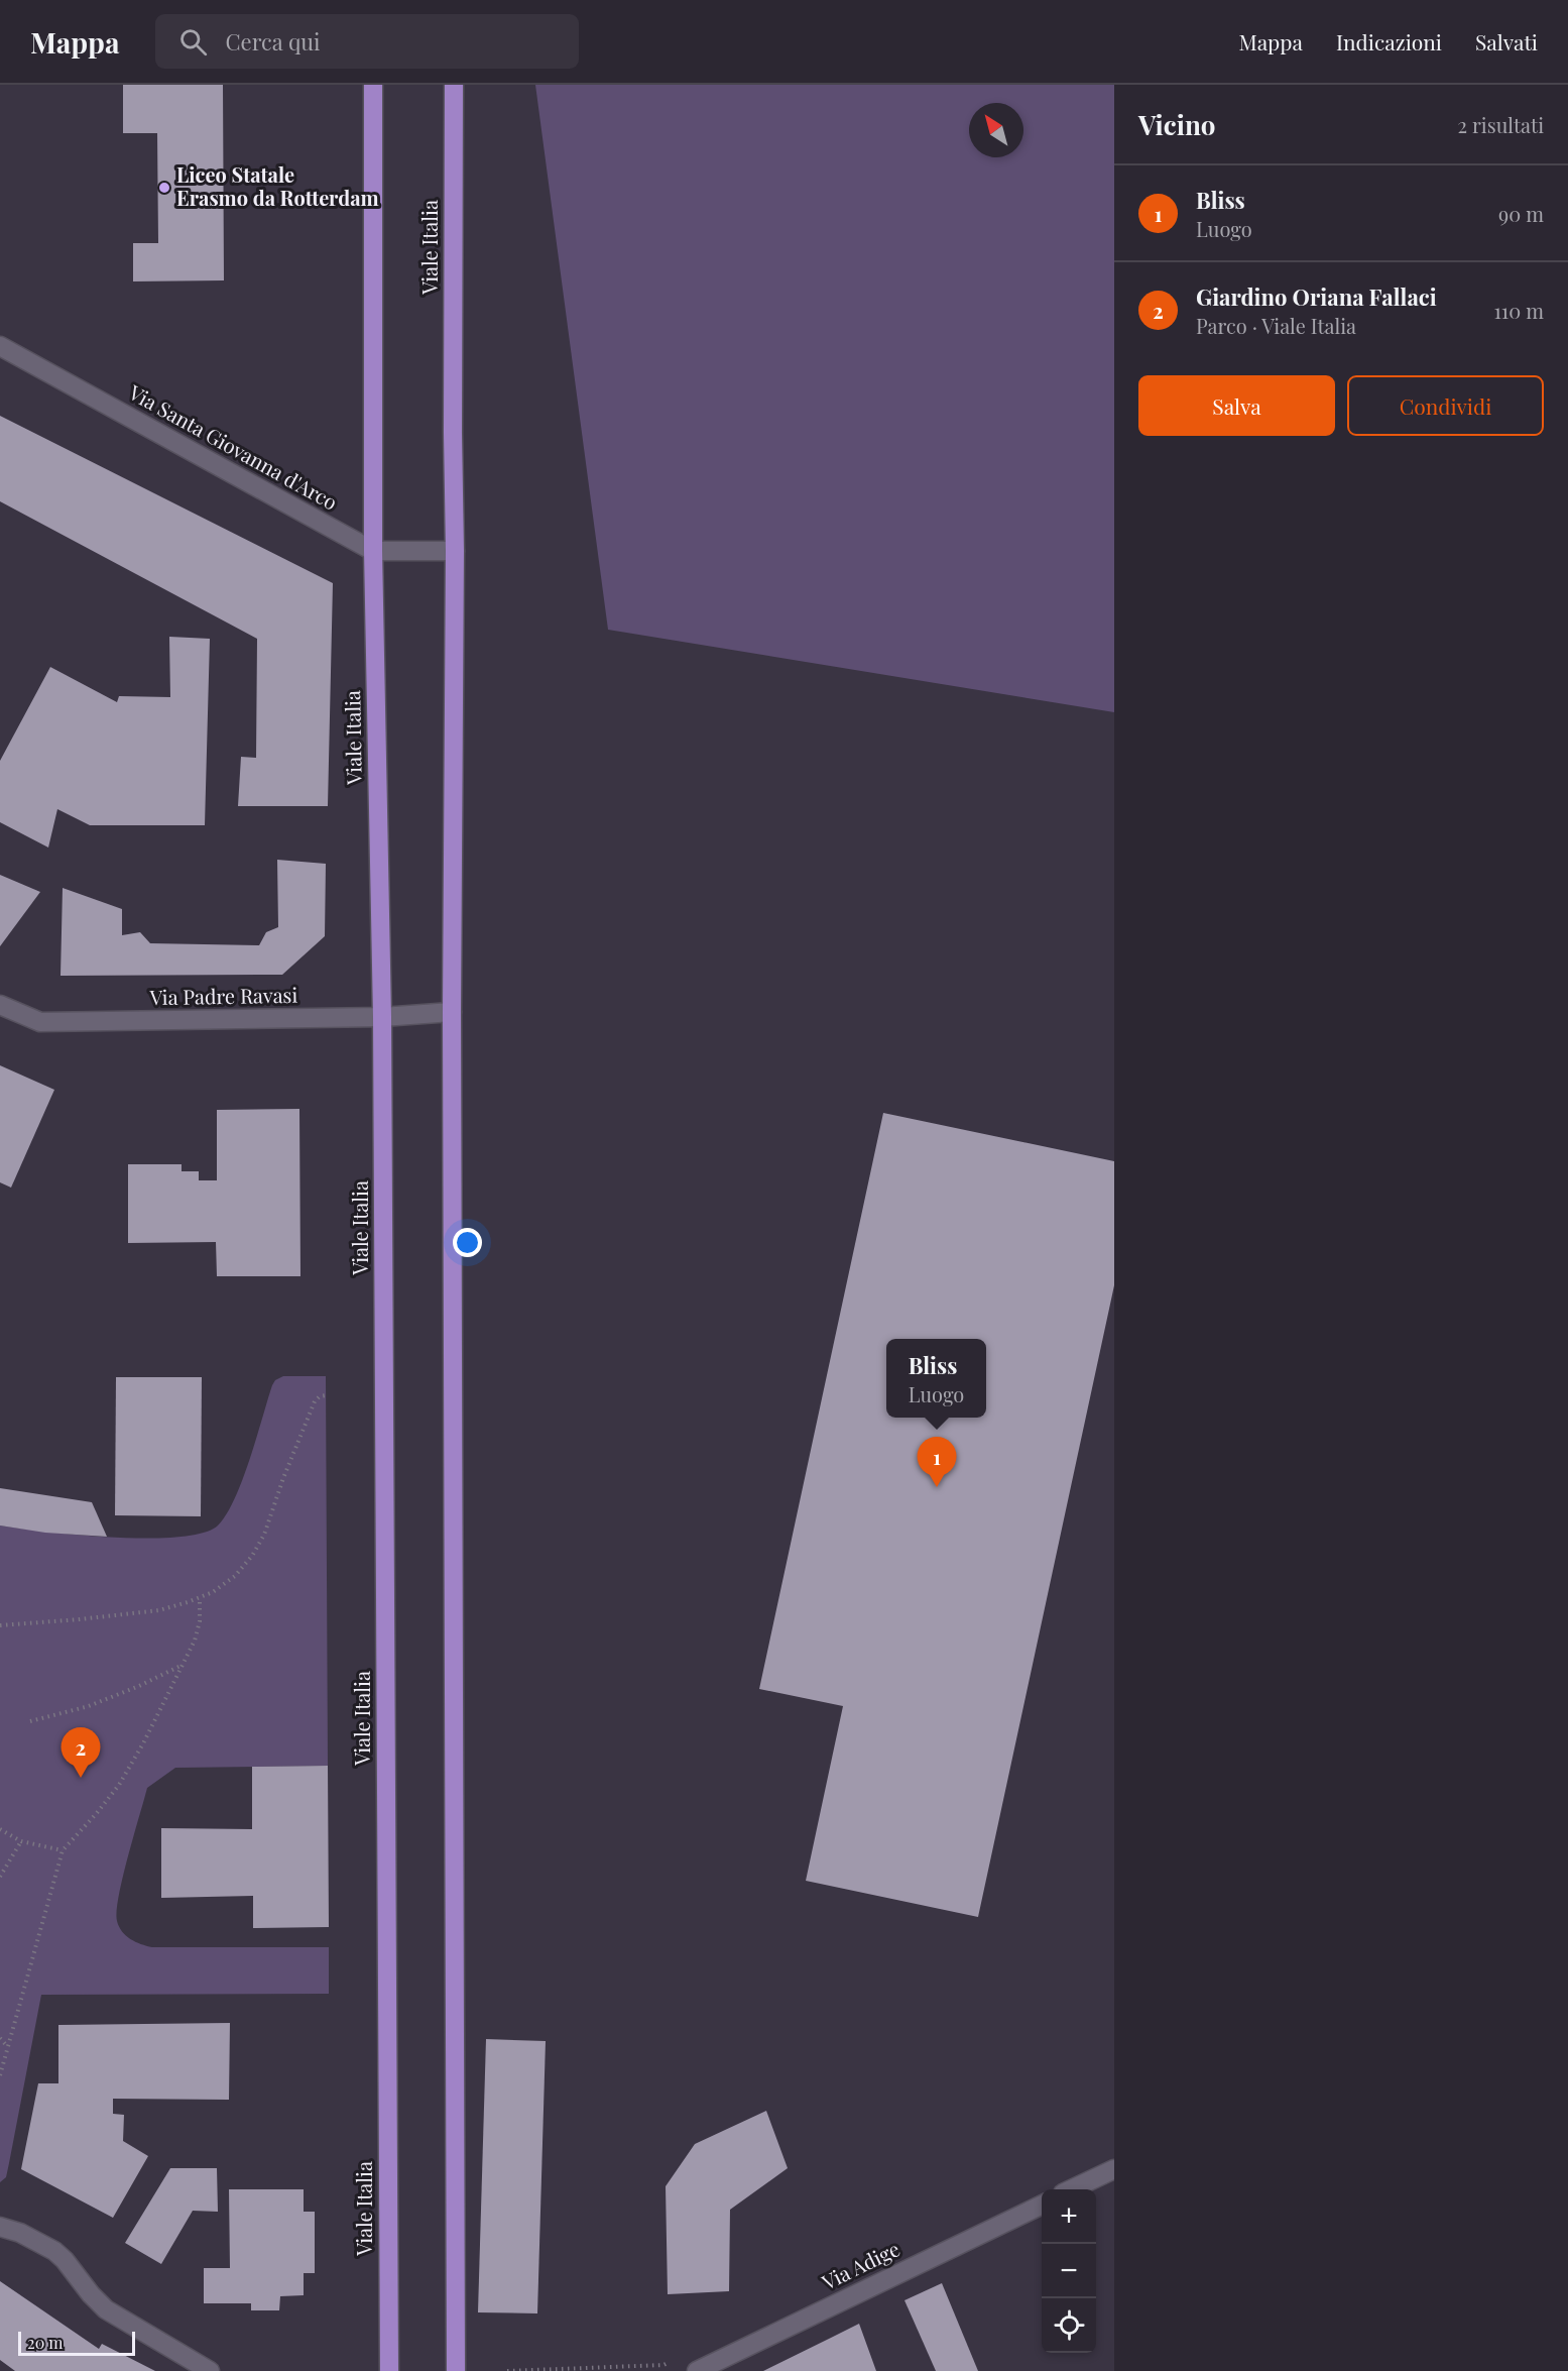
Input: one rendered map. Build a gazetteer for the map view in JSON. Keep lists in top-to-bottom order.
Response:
{
  "streets": {
    "main road": ["Viale Italia"],
    "street": ["Via Santa Giovanna d'Arco", "Via Padre Ravasi", "Via Adige"]
  },
  "crossings": [
    ["Viale Italia", "Via Santa Giovanna d'Arco"],
    ["Viale Italia", "Via Padre Ravasi"]
  ],
  "places": ["Liceo Statale Erasmo da Rotterdam"],
  "scale_bar": "20 m",
  "north": "top left",
  "page": {
    "header": "Mappa",
    "search": "Cerca qui",
    "nav": ["Mappa", "Indicazioni", "Salvati"],
    "heading": ["Vicino", "2 risultati"],
    "list": [
      {
        "mark": "1",
        "name": "Bliss",
        "note": "Luogo",
        "value": "90 m"
      },
      {
        "mark": "2",
        "name": "Giardino Oriana Fallaci",
        "note": "Parco · Viale Italia",
        "value": "110 m"
      }
    ],
    "buttons": ["Salva", "Condividi"],
    "popup": ["Bliss", "Luogo"],
    "pins": ["1", "2"],
    "map_buttons": ["+", "−"],
    "scale": "20 m"
  }
}
